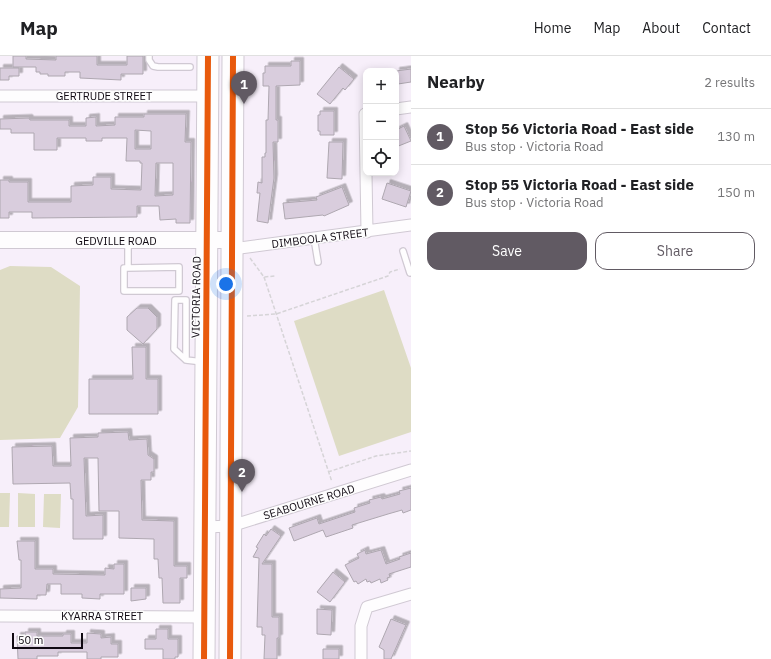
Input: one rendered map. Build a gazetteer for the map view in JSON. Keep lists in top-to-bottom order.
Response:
{
  "streets": {
    "highway": ["VICTORIA ROAD"],
    "street": [
      "GERTRUDE STREET",
      "DIMBOOLA STREET",
      "GEDVILLE ROAD",
      "SEABOURNE ROAD",
      "KYARRA STREET"
    ]
  },
  "crossings": [
    ["GERTRUDE STREET", "VICTORIA ROAD"],
    ["DIMBOOLA STREET", "GEDVILLE ROAD"],
    ["GEDVILLE ROAD", "VICTORIA ROAD"],
    ["VICTORIA ROAD", "SEABOURNE ROAD"],
    ["VICTORIA ROAD", "KYARRA STREET"]
  ],
  "scale_bar": "50 m",
  "page": {
    "header": "Map",
    "nav": [
      "Home",
      "Map",
      "About",
      "Contact"
    ],
    "heading": ["Nearby", "2 results"],
    "map_buttons": ["+", "−"],
    "pins": ["1", "2"],
    "list": [
      {
        "mark": "1",
        "name": "Stop 56 Victoria Road - East side",
        "note": "Bus stop · Victoria Road",
        "value": "130 m"
      },
      {
        "mark": "2",
        "name": "Stop 55 Victoria Road - East side",
        "note": "Bus stop · Victoria Road",
        "value": "150 m"
      }
    ],
    "buttons": ["Save", "Share"],
    "scale": "50 m"
  }
}
